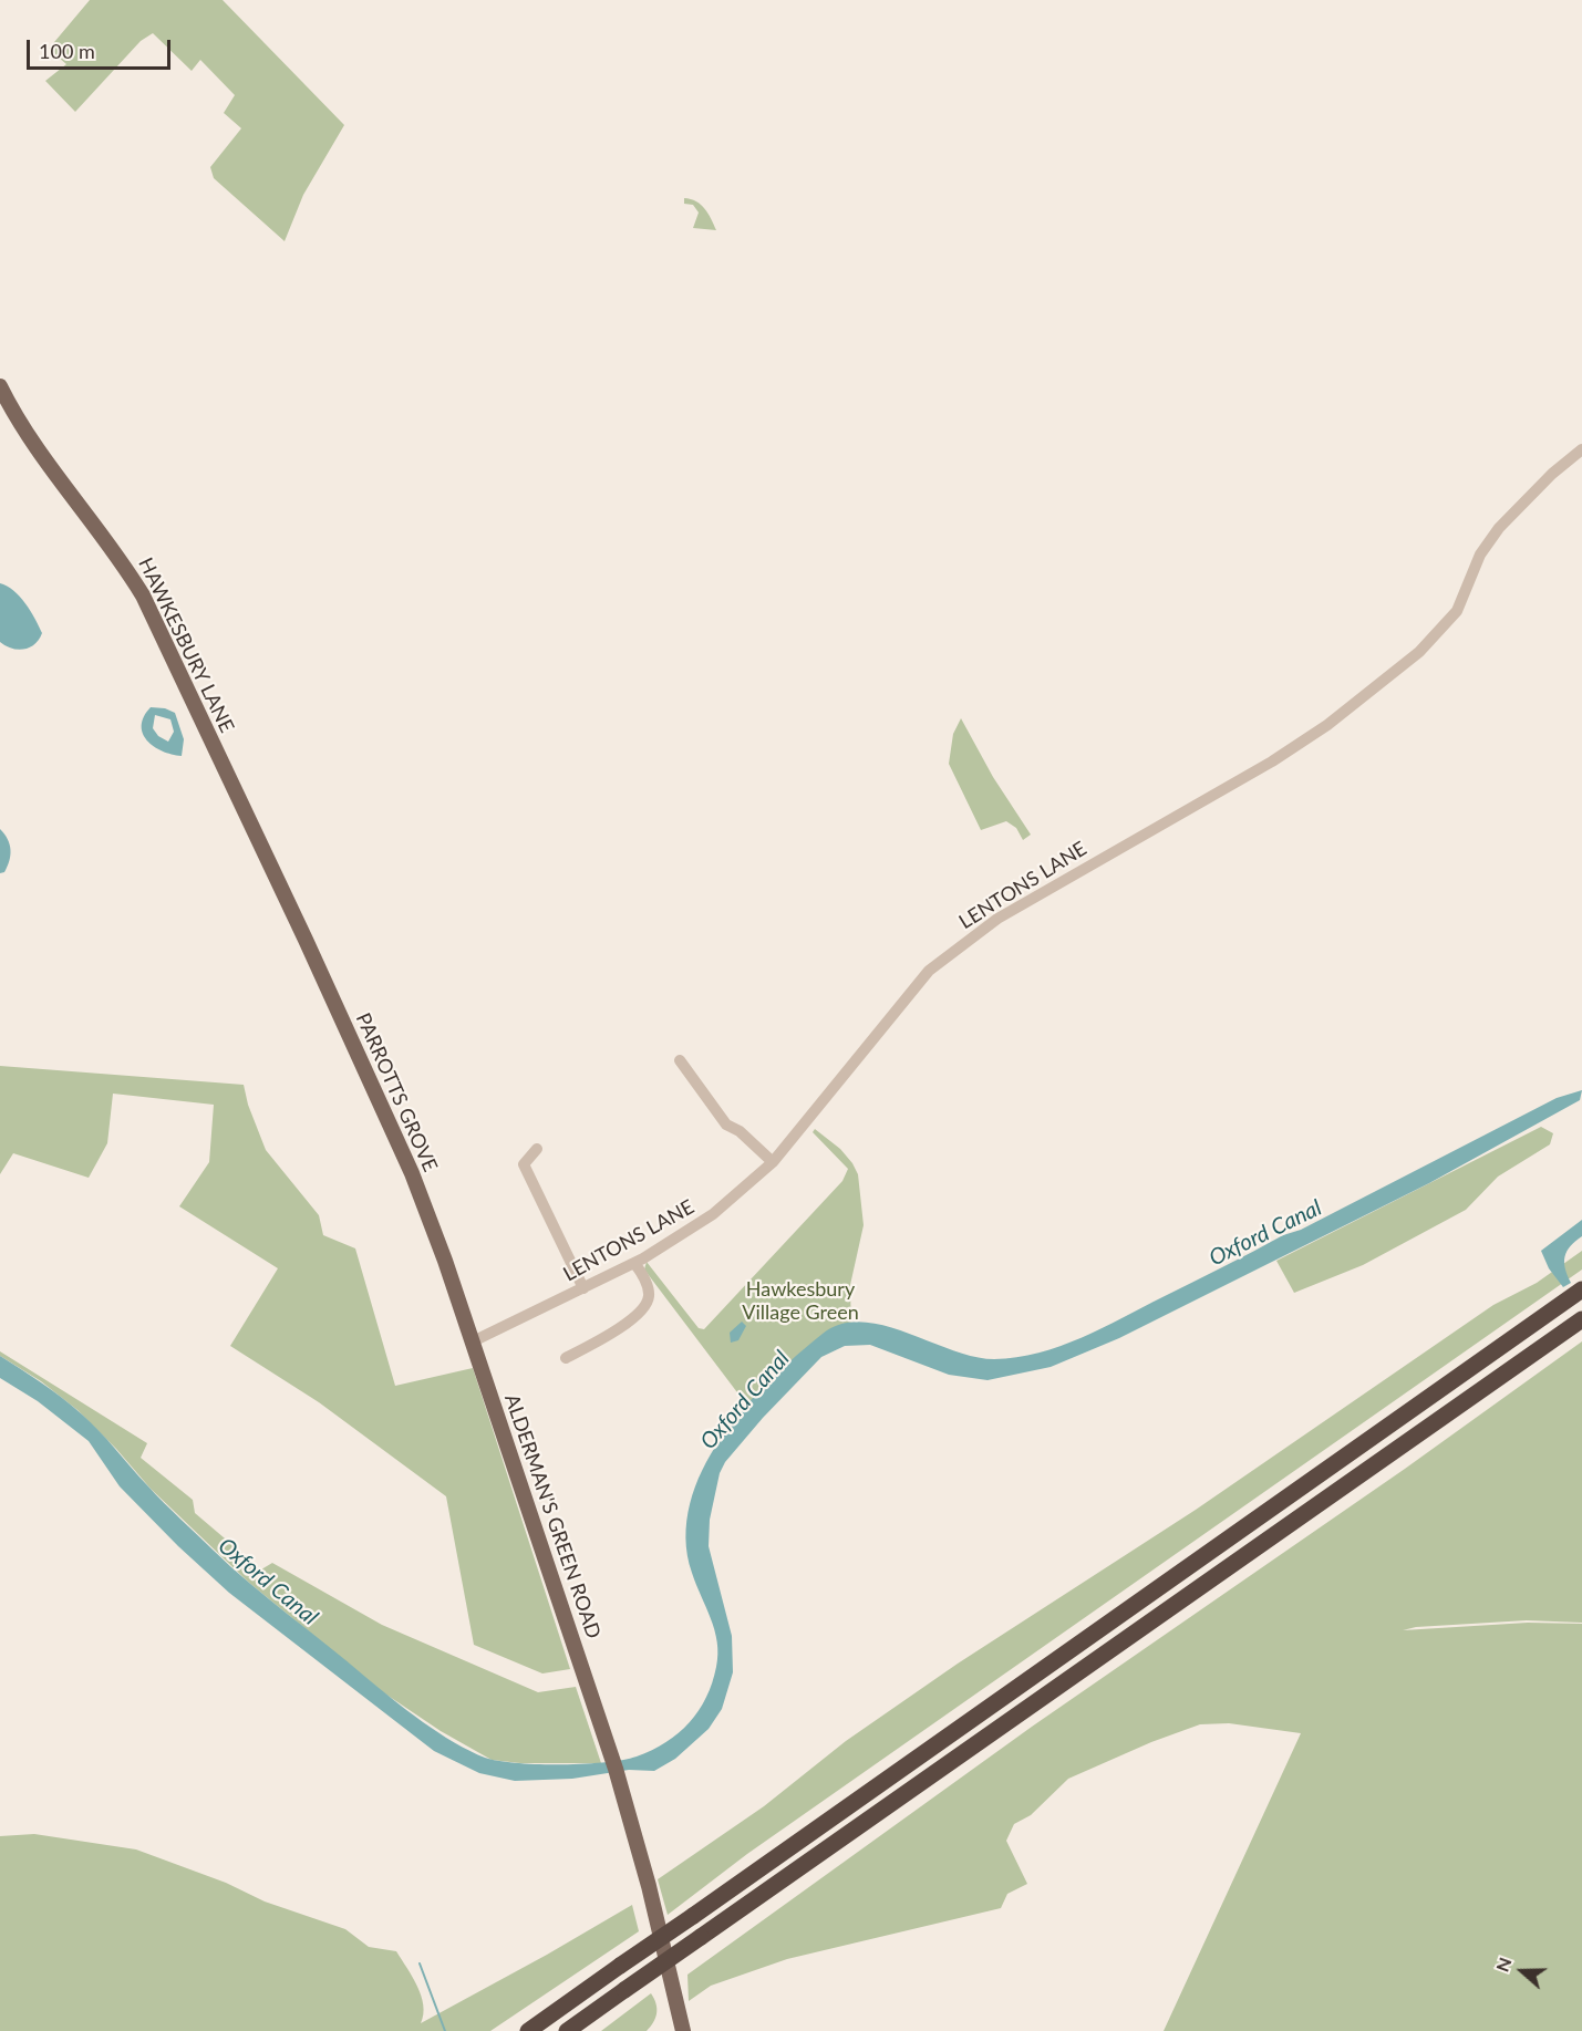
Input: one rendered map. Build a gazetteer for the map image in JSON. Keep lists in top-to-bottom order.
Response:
{
  "streets": {
    "main road": ["HAWKESBURY LANE", "PARROTTS GROVE", "ALDERMAN'S GREEN ROAD"],
    "street": ["LENTONS LANE"]
  },
  "crossings": [
    ["HAWKESBURY LANE", "PARROTTS GROVE"],
    ["LENTONS LANE", "PARROTTS GROVE"],
    ["LENTONS LANE", "ALDERMAN'S GREEN ROAD"],
    ["PARROTTS GROVE", "ALDERMAN'S GREEN ROAD"]
  ],
  "water": ["Oxford Canal"],
  "parks": ["Hawkesbury Village Green"],
  "scale_bar": "100 m",
  "north": "left"
}
